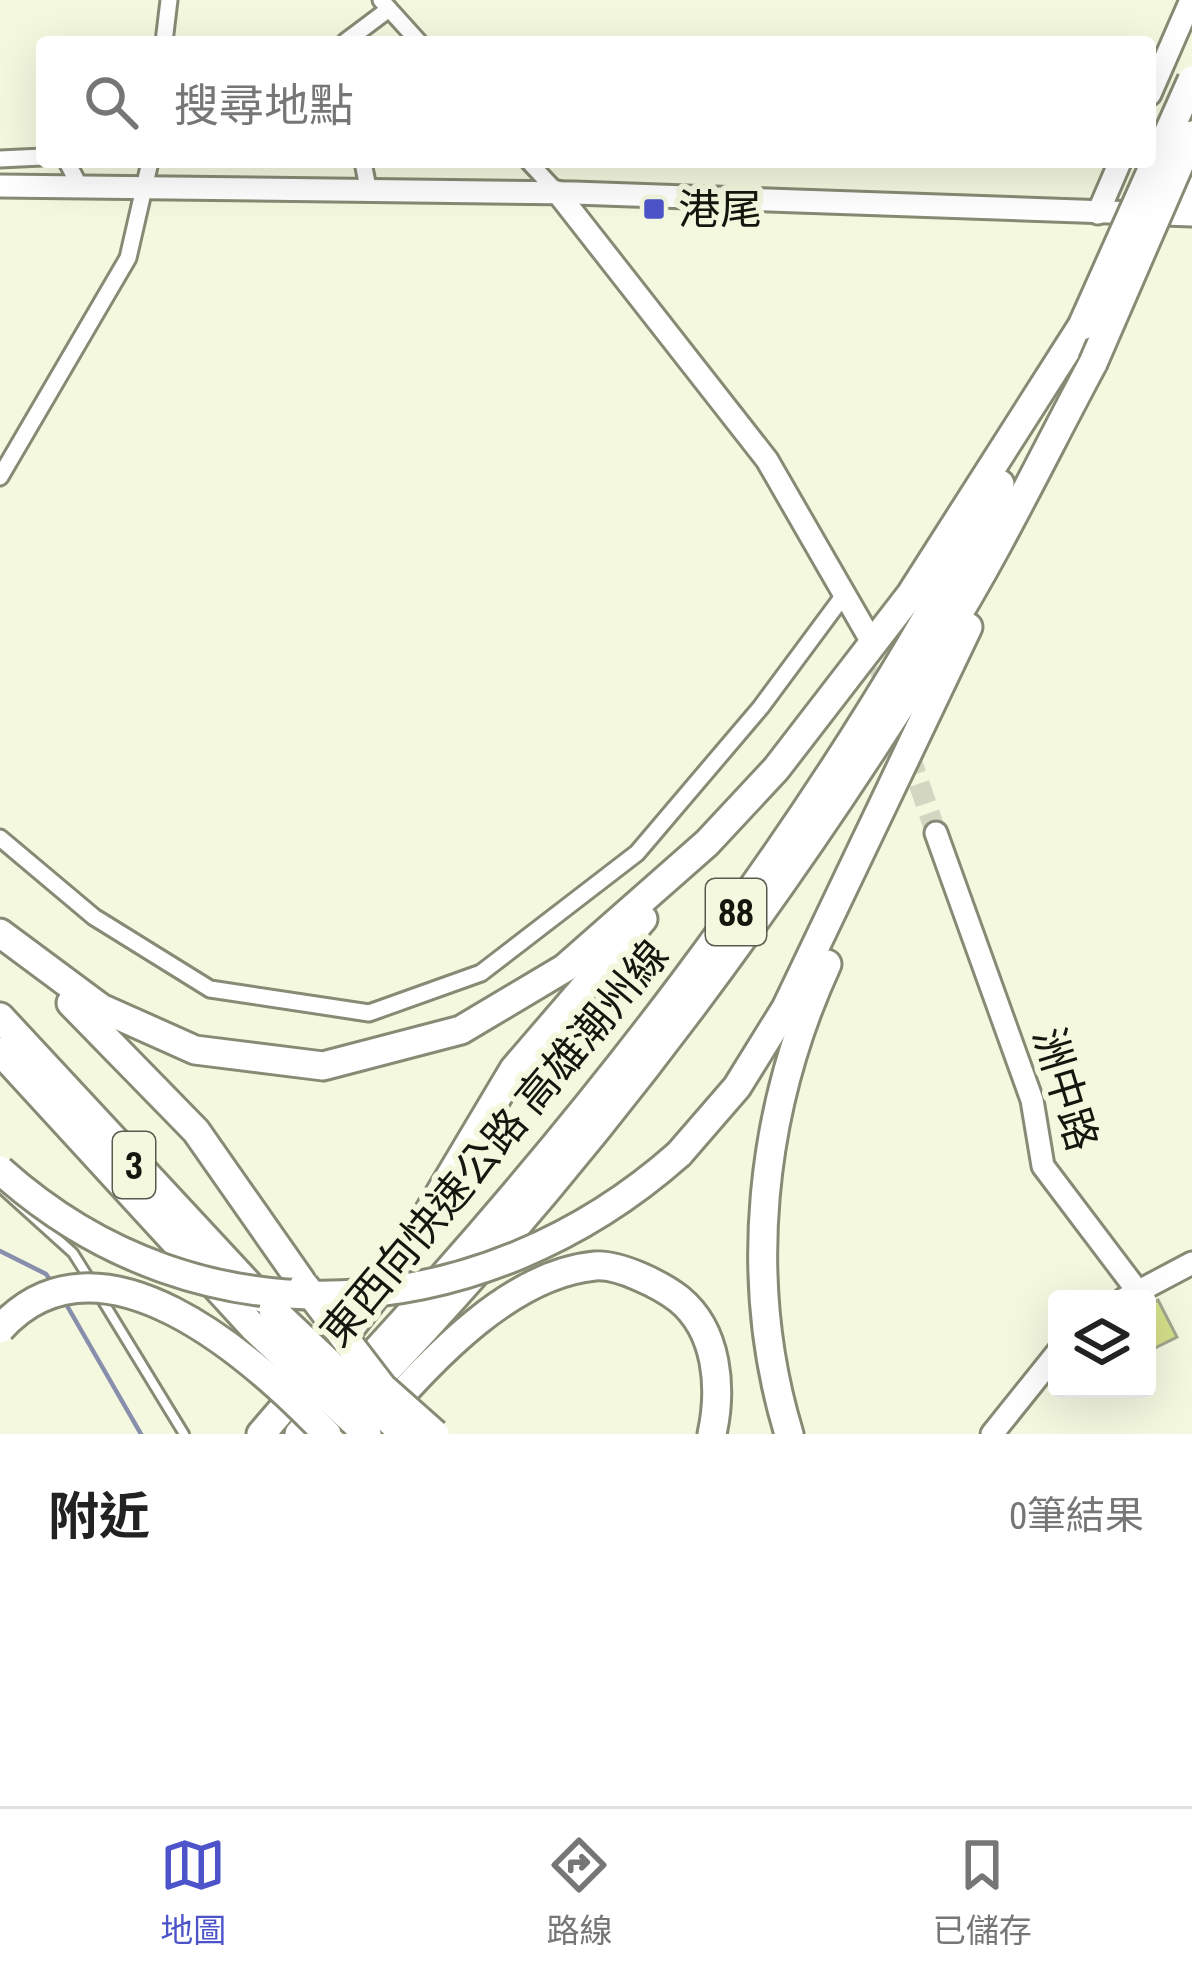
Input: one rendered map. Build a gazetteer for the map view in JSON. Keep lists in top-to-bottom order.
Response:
{
  "streets": {
    "highway": ["88", "東西向快速公路 高雄潮州線", "3"],
    "main road": ["洲中路"]
  },
  "places": {
    "transit": ["港尾"]
  },
  "page": {
    "search": "搜尋地點",
    "heading": ["附近", "0筆結果"],
    "nav": ["地圖", "路線", "已儲存"]
  }
}
